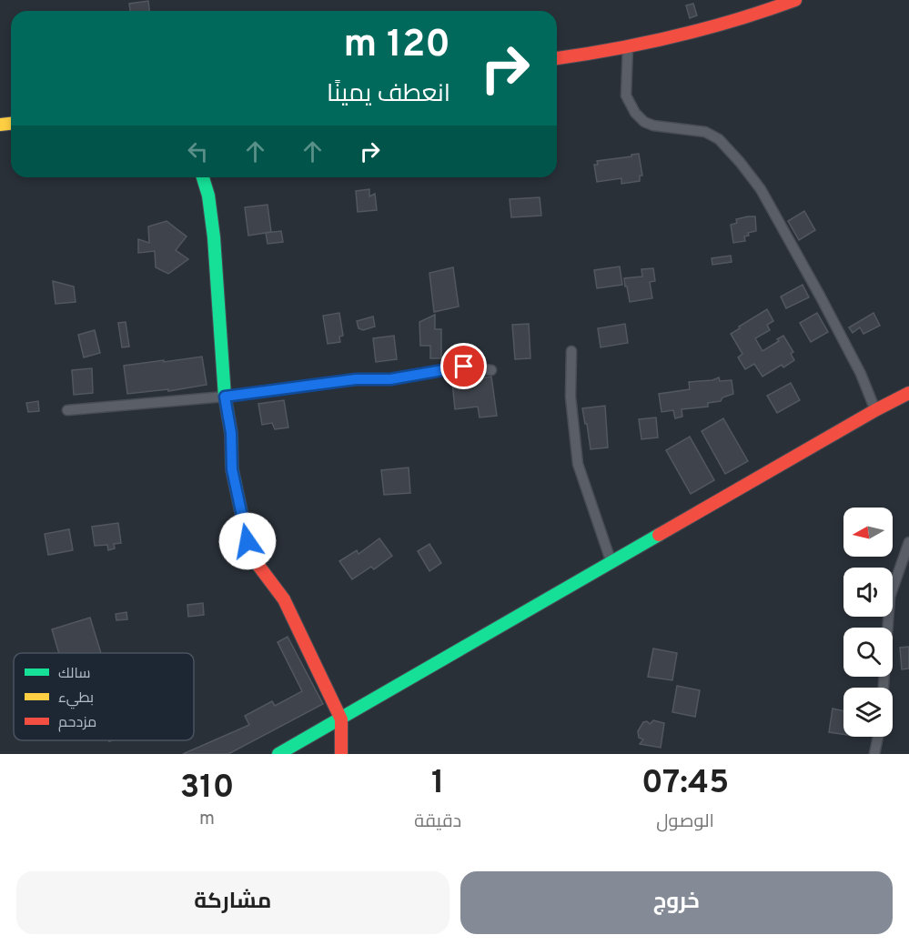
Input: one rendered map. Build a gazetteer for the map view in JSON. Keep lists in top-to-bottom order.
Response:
{
  "legend": ["سالك", "بطيء", "مزدحم"],
  "north": "left",
  "page": {
    "turn": ["120 m", "انعطف يمينًا"],
    "eta": [
      "07:45",
      "الوصول",
      "1",
      "دقيقة",
      "310",
      "m"
    ],
    "buttons": ["خروج", "مشاركة"]
  }
}
